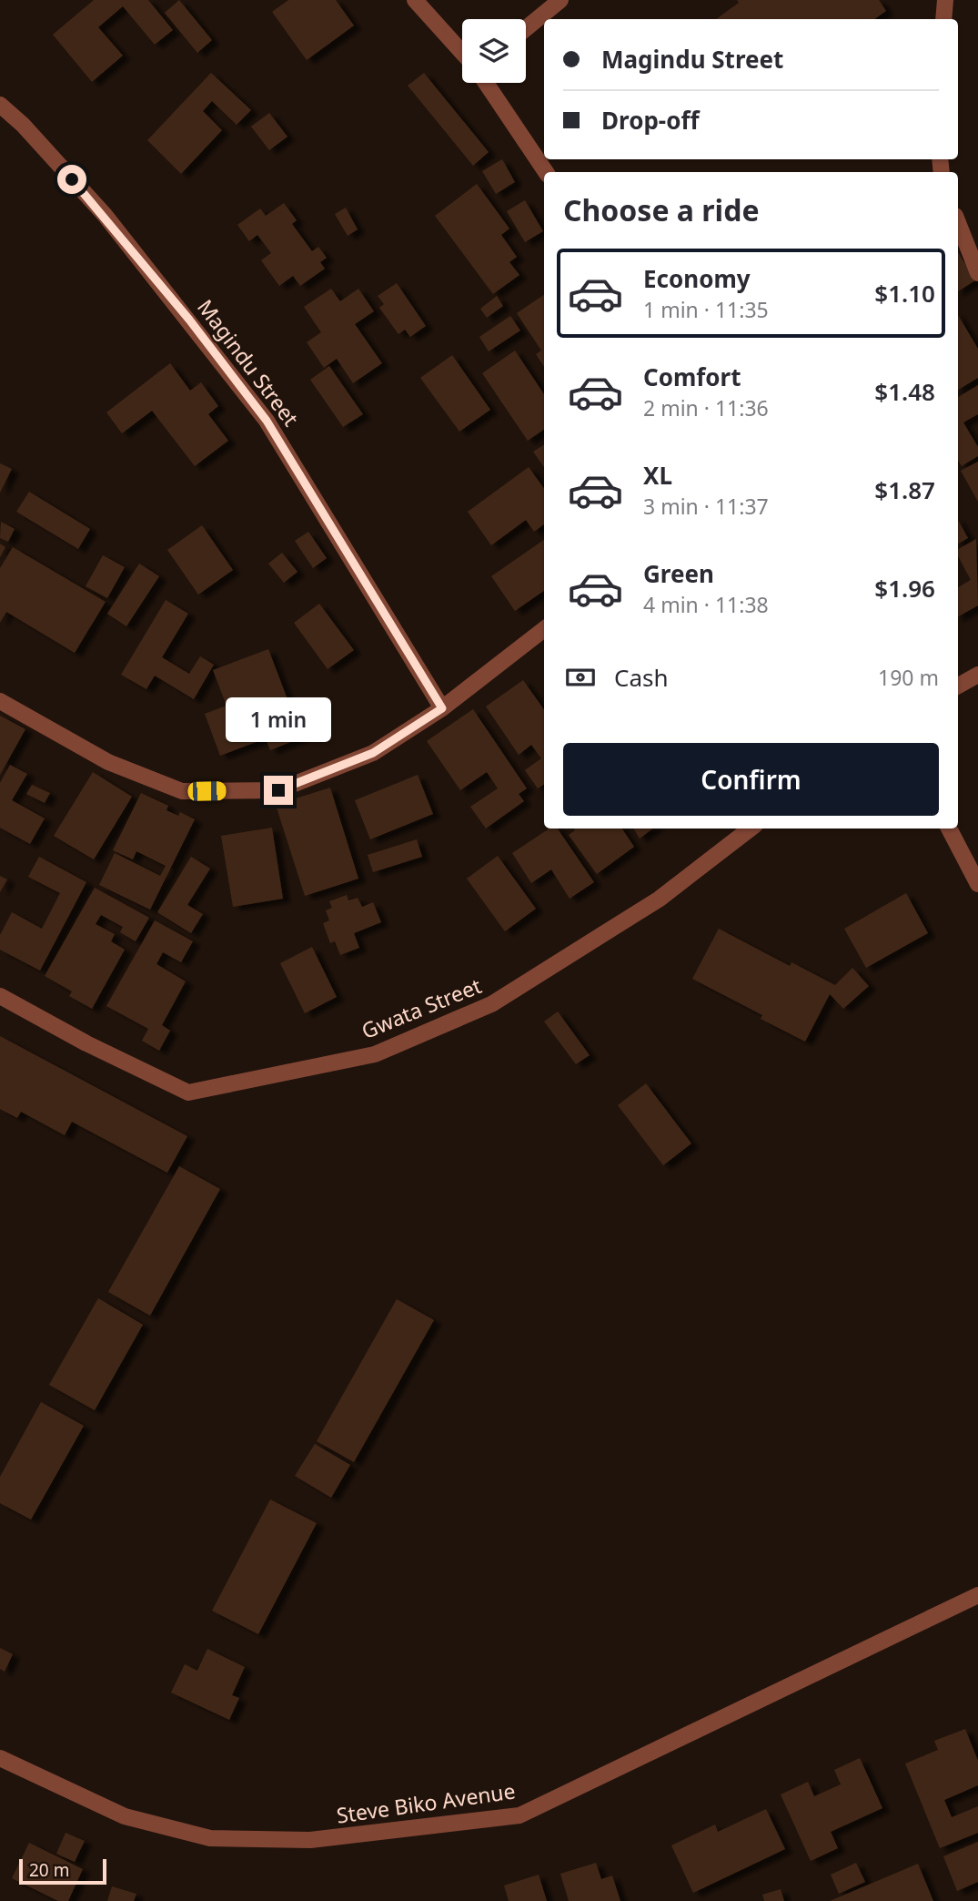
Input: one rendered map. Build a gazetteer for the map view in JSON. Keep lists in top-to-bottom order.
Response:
{
  "streets": {
    "street": ["Magindu Street", "Gwata Street", "Steve Biko Avenue"]
  },
  "scale_bar": "20 m",
  "page": {
    "banner": ["Magindu Street", "Drop-off"],
    "heading": "Choose a ride",
    "list": [
      {
        "name": "Economy",
        "note": "1 min · 11:35",
        "value": "$1.10"
      },
      {
        "name": "Comfort",
        "note": "2 min · 11:36",
        "value": "$1.48"
      },
      {
        "name": "XL",
        "note": "3 min · 11:37",
        "value": "$1.87"
      },
      {
        "name": "Green",
        "note": "4 min · 11:38",
        "value": "$1.96"
      }
    ],
    "pay": ["Cash", "190 m"],
    "bubble": "1 min",
    "buttons": "Confirm",
    "scale": "20 m"
  }
}
